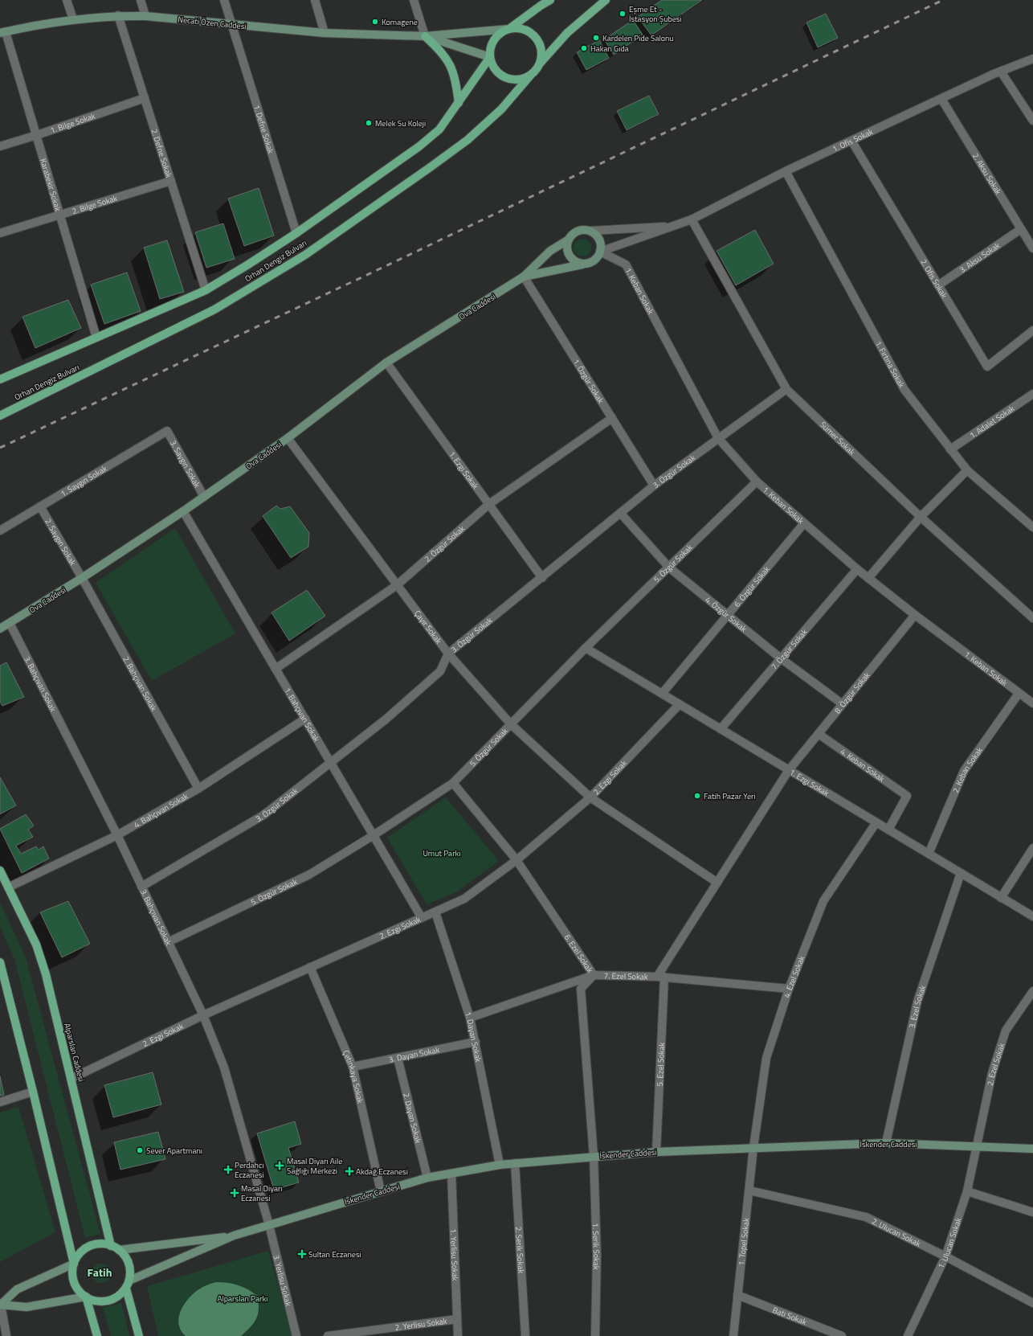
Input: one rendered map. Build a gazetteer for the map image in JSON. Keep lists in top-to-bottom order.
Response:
{
  "streets": {
    "main road": ["Orhan Dengiz Bulvarı", "Alparslan Caddesi"],
    "street": [
      "Necati Özen Caddesi",
      "1. Bilge Sokak",
      "1. Defne Sokak",
      "1. Ofis Sokak",
      "2. Defne Sokak",
      "2. Aksu Sokak",
      "Karabekir Sokak",
      "2. Bilge Sokak",
      "3. Aksu Sokak",
      "2. Ofis Sokak",
      "1. Keban Sokak",
      "Ova Caddesi",
      "1. Fırtına Sokak",
      "1. Özgür Sokak",
      "1. Adalet Sokak",
      "Sümer Sokak",
      "3. Saygın Sokak",
      "1. Ezgi Sokak",
      "3. Özgür Sokak",
      "1. Saygın Sokak",
      "2. Saygın Sokak",
      "2. Özgür Sokak",
      "5. Özgür Sokak",
      "6. Özgür Sokak",
      "4. Özgür Sokak",
      "Çayır Sokak",
      "7. Özgür Sokak",
      "3. Bahçıvan Sokak",
      "2. Bahçıvan Sokak",
      "8. Özgür Sokak",
      "1. Bahçıvan Sokak",
      "4. Keban Sokak",
      "2. Keban Sokak",
      "2. Ezgi Sokak",
      "4. Bahçıvan Sokak",
      "6. Ezel Sokak",
      "7. Ezel Sokak",
      "4. Ezel Sokak",
      "3. Ezel Sokak",
      "1. Dayan Sokak",
      "3. Dayan Sokak",
      "5. Ezel Sokak",
      "2. Ezel Sokak",
      "Çetinkaya Sokak",
      "2. Dayan Sokak",
      "İskender Caddesi",
      "2. Ulucan Sokak",
      "1. Topel Sokak",
      "1. Ulucan Sokak",
      "1. Serik Sokak",
      "2. Serik Sokak",
      "1. Yerlisu Sokak",
      "3. Yerlisu Sokak",
      "Batı Sokak",
      "2. Yerlisu Sokak"
    ]
  },
  "crossings": [
    ["Necati Özen Caddesi", "1. Defne Sokak"],
    ["Necati Özen Caddesi", "2. Defne Sokak"],
    ["Necati Özen Caddesi", "Karabekir Sokak"],
    ["1. Bilge Sokak", "2. Defne Sokak"],
    ["1. Bilge Sokak", "Karabekir Sokak"],
    ["1. Defne Sokak", "Orhan Dengiz Bulvarı"],
    ["1. Ofis Sokak", "2. Aksu Sokak"],
    ["1. Ofis Sokak", "2. Ofis Sokak"],
    ["1. Ofis Sokak", "1. Keban Sokak"],
    ["1. Ofis Sokak", "1. Fırtına Sokak"],
    ["1. Ofis Sokak", "Sümer Sokak"],
    ["2. Defne Sokak", "2. Bilge Sokak"],
    ["2. Defne Sokak", "Orhan Dengiz Bulvarı"],
    ["2. Aksu Sokak", "3. Aksu Sokak"],
    ["Karabekir Sokak", "2. Bilge Sokak"],
    ["Karabekir Sokak", "Orhan Dengiz Bulvarı"],
    ["3. Aksu Sokak", "2. Ofis Sokak"],
    ["1. Keban Sokak", "3. Özgür Sokak"],
    ["1. Keban Sokak", "5. Özgür Sokak"],
    ["1. Keban Sokak", "6. Özgür Sokak"],
    ["1. Keban Sokak", "7. Özgür Sokak"],
    ["1. Keban Sokak", "8. Özgür Sokak"],
    ["1. Keban Sokak", "2. Keban Sokak"],
    ["Ova Caddesi", "1. Özgür Sokak"],
    ["Ova Caddesi", "3. Saygın Sokak"],
    ["Ova Caddesi", "1. Ezgi Sokak"],
    ["Ova Caddesi", "2. Saygın Sokak"],
    ["Ova Caddesi", "Çayır Sokak"],
    ["Ova Caddesi", "3. Bahçıvan Sokak"],
    ["Ova Caddesi", "2. Bahçıvan Sokak"],
    ["Ova Caddesi", "1. Bahçıvan Sokak"],
    ["1. Fırtına Sokak", "1. Adalet Sokak"],
    ["1. Özgür Sokak", "3. Özgür Sokak"],
    ["1. Özgür Sokak", "2. Özgür Sokak"],
    ["Sümer Sokak", "3. Özgür Sokak"],
    ["3. Saygın Sokak", "1. Saygın Sokak"],
    ["1. Ezgi Sokak", "3. Özgür Sokak"],
    ["1. Ezgi Sokak", "2. Özgür Sokak"],
    ["1. Ezgi Sokak", "5. Özgür Sokak"],
    ["1. Ezgi Sokak", "6. Özgür Sokak"],
    ["1. Ezgi Sokak", "7. Özgür Sokak"],
    ["1. Ezgi Sokak", "8. Özgür Sokak"],
    ["1. Ezgi Sokak", "4. Keban Sokak"],
    ["1. Ezgi Sokak", "2. Keban Sokak"],
    ["1. Ezgi Sokak", "2. Ezgi Sokak"],
    ["1. Ezgi Sokak", "4. Ezel Sokak"],
    ["1. Ezgi Sokak", "3. Ezel Sokak"],
    ["3. Özgür Sokak", "4. Özgür Sokak"],
    ["3. Özgür Sokak", "Çayır Sokak"],
    ["3. Özgür Sokak", "3. Bahçıvan Sokak"],
    ["3. Özgür Sokak", "1. Bahçıvan Sokak"],
    ["1. Saygın Sokak", "2. Saygın Sokak"],
    ["2. Saygın Sokak", "2. Bahçıvan Sokak"],
    ["2. Özgür Sokak", "Çayır Sokak"],
    ["2. Özgür Sokak", "1. Bahçıvan Sokak"],
    ["5. Özgür Sokak", "4. Özgür Sokak"],
    ["5. Özgür Sokak", "Çayır Sokak"],
    ["5. Özgür Sokak", "3. Bahçıvan Sokak"],
    ["5. Özgür Sokak", "1. Bahçıvan Sokak"],
    ["5. Özgür Sokak", "6. Ezel Sokak"],
    ["6. Özgür Sokak", "4. Özgür Sokak"],
    ["4. Özgür Sokak", "7. Özgür Sokak"],
    ["4. Özgür Sokak", "8. Özgür Sokak"],
    ["Çayır Sokak", "8. Özgür Sokak"],
    ["Çayır Sokak", "2. Ezgi Sokak"],
    ["3. Bahçıvan Sokak", "2. Ezgi Sokak"],
    ["3. Bahçıvan Sokak", "4. Bahçıvan Sokak"],
    ["3. Bahçıvan Sokak", "İskender Caddesi"],
    ["3. Bahçıvan Sokak", "3. Yerlisu Sokak"],
    ["2. Bahçıvan Sokak", "4. Bahçıvan Sokak"],
    ["8. Özgür Sokak", "4. Keban Sokak"],
    ["8. Özgür Sokak", "7. Ezel Sokak"],
    ["8. Özgür Sokak", "5. Ezel Sokak"],
    ["1. Bahçıvan Sokak", "2. Ezgi Sokak"],
    ["1. Bahçıvan Sokak", "4. Bahçıvan Sokak"],
    ["2. Ezgi Sokak", "6. Ezel Sokak"],
    ["2. Ezgi Sokak", "1. Dayan Sokak"],
    ["2. Ezgi Sokak", "Alparslan Caddesi"],
    ["2. Ezgi Sokak", "Çetinkaya Sokak"],
    ["4. Bahçıvan Sokak", "Alparslan Caddesi"],
    ["6. Ezel Sokak", "7. Ezel Sokak"],
    ["6. Ezel Sokak", "İskender Caddesi"],
    ["6. Ezel Sokak", "1. Serik Sokak"],
    ["7. Ezel Sokak", "4. Ezel Sokak"],
    ["7. Ezel Sokak", "1. Dayan Sokak"],
    ["7. Ezel Sokak", "5. Ezel Sokak"],
    ["4. Ezel Sokak", "İskender Caddesi"],
    ["4. Ezel Sokak", "1. Topel Sokak"],
    ["3. Ezel Sokak", "İskender Caddesi"],
    ["1. Dayan Sokak", "3. Dayan Sokak"],
    ["1. Dayan Sokak", "İskender Caddesi"],
    ["3. Dayan Sokak", "Çetinkaya Sokak"],
    ["3. Dayan Sokak", "2. Dayan Sokak"],
    ["5. Ezel Sokak", "İskender Caddesi"],
    ["2. Ezel Sokak", "İskender Caddesi"],
    ["2. Ezel Sokak", "1. Ulucan Sokak"],
    ["Çetinkaya Sokak", "İskender Caddesi"],
    ["2. Dayan Sokak", "İskender Caddesi"],
    ["İskender Caddesi", "1. Topel Sokak"],
    ["İskender Caddesi", "1. Ulucan Sokak"],
    ["İskender Caddesi", "1. Serik Sokak"],
    ["İskender Caddesi", "2. Serik Sokak"],
    ["İskender Caddesi", "1. Yerlisu Sokak"],
    ["İskender Caddesi", "3. Yerlisu Sokak"],
    ["2. Ulucan Sokak", "1. Topel Sokak"],
    ["2. Ulucan Sokak", "1. Ulucan Sokak"],
    ["1. Topel Sokak", "Batı Sokak"],
    ["1. Yerlisu Sokak", "2. Yerlisu Sokak"]
  ],
  "districts": ["Fatih"],
  "parks": ["Umut Parkı", "Alparslan Parkı"],
  "places": {
    "other": [
      "Eşme Et - İstasyon Şubesi",
      "Komagene",
      "Kardelen Pide Salonu",
      "Hakan Gıda",
      "Melek Su Koleji",
      "Fatih Pazar Yeri",
      "Sever Apartmanı"
    ],
    "health": [
      "Masal Diyarı Aile Sağlığı Merkezi",
      "Perdahcı Eczanesi",
      "Akdağ Eczanesi",
      "Masal Diyarı Eczanesi",
      "Sultan Eczanesi"
    ]
  }
}
